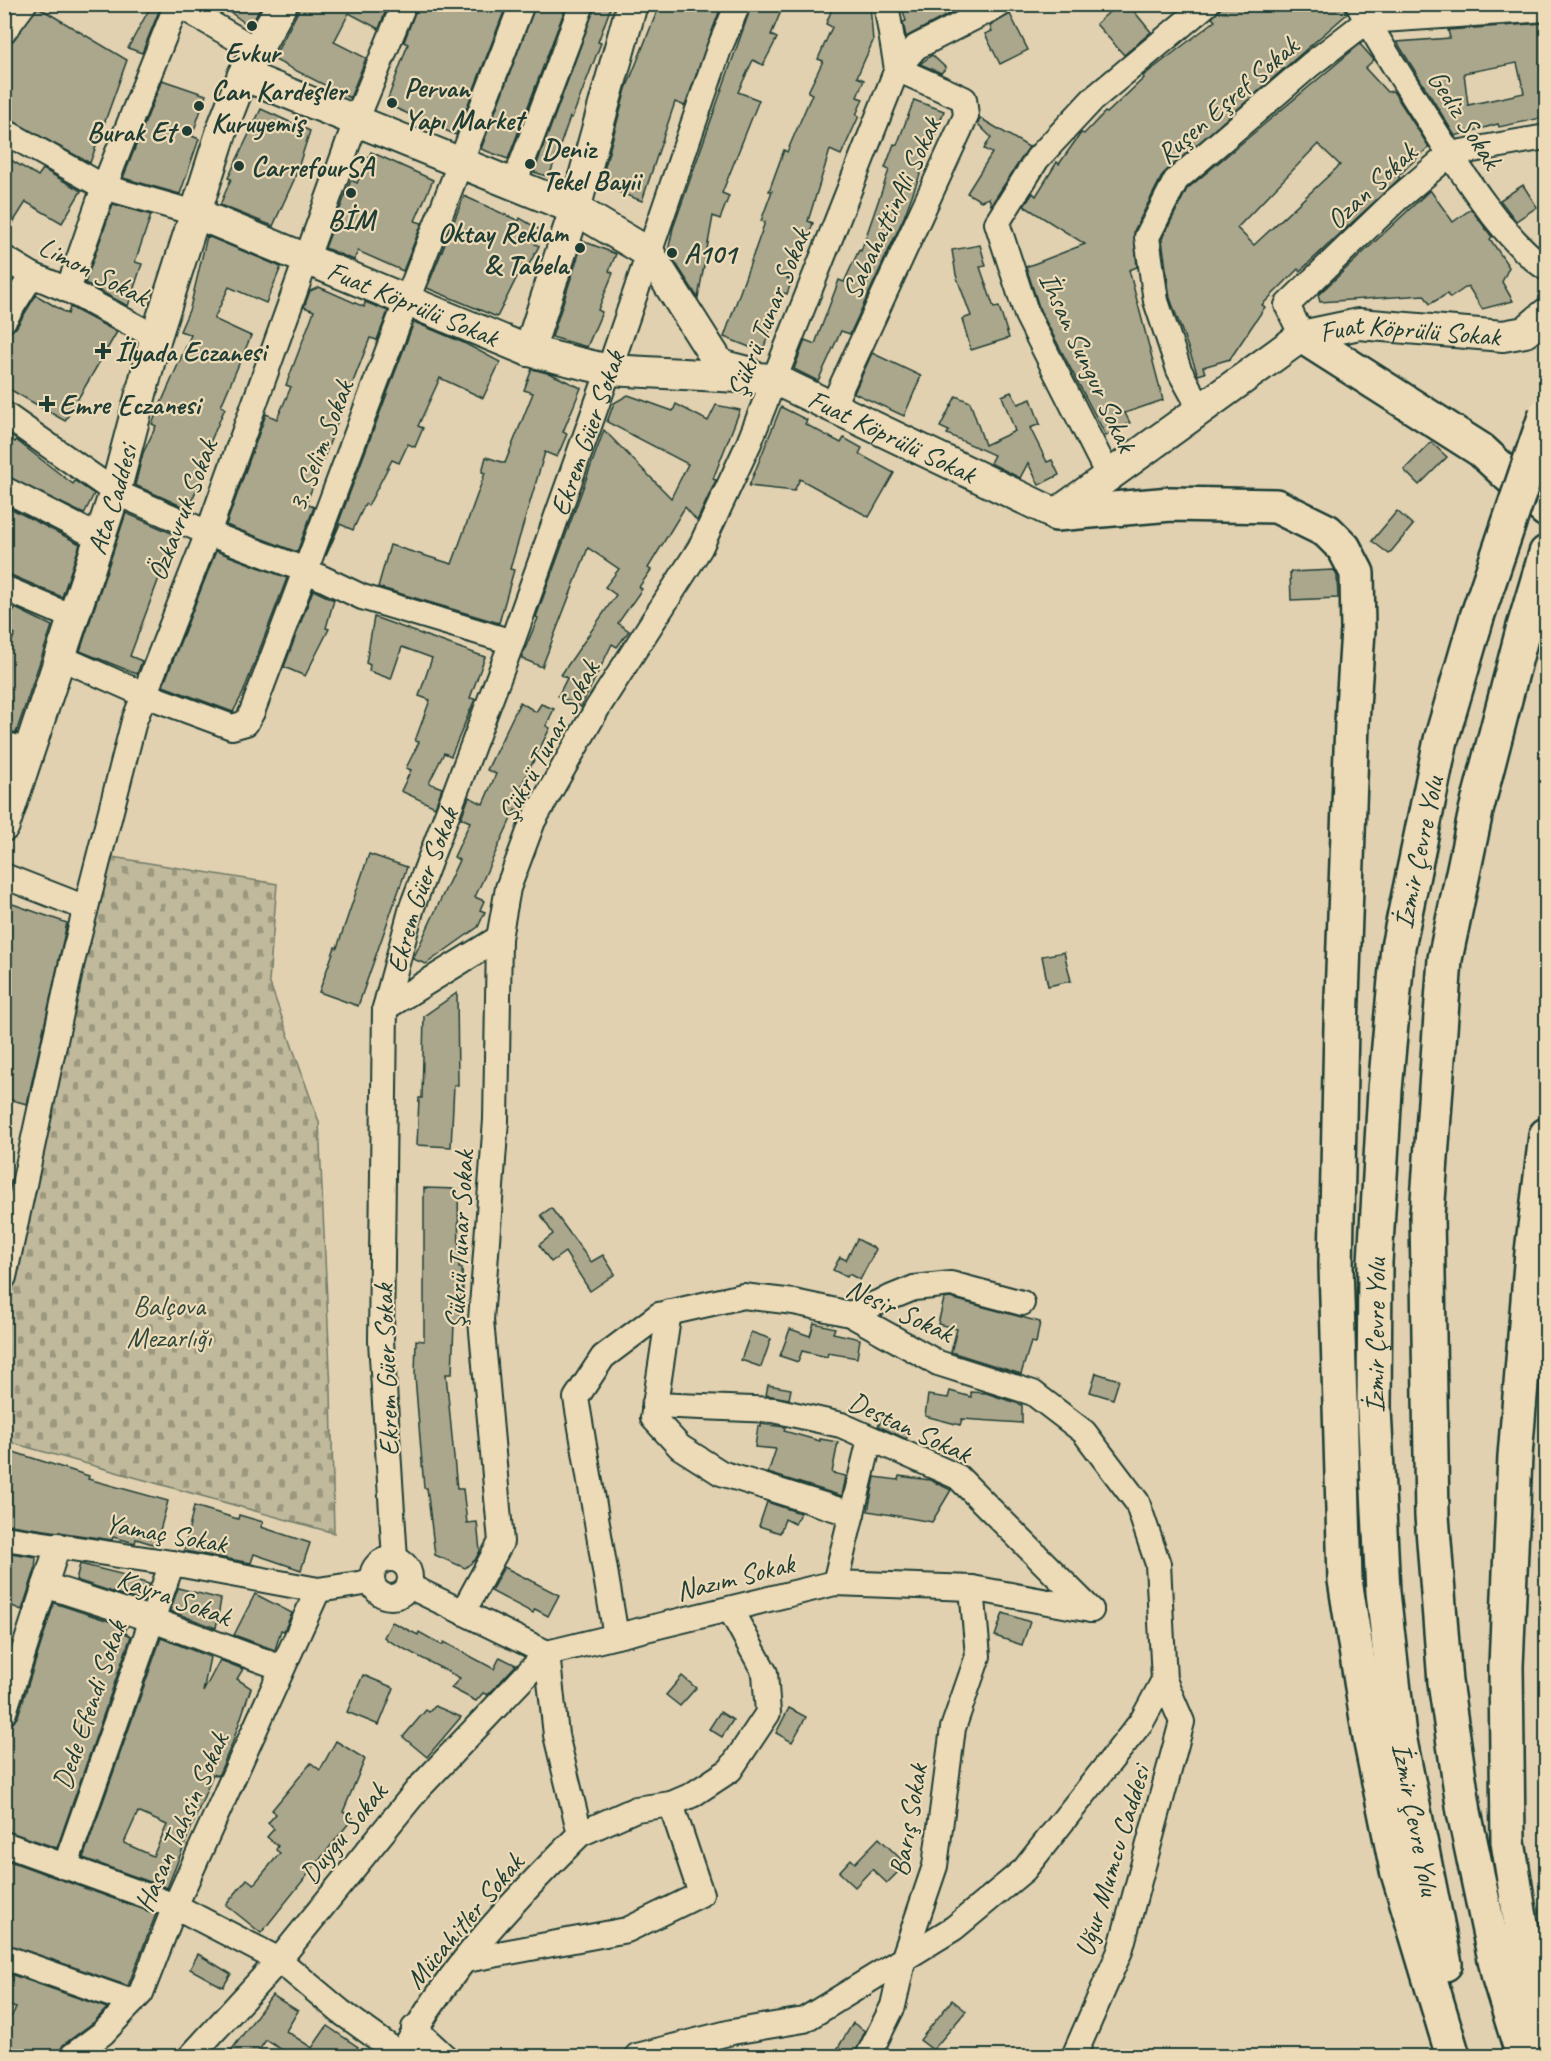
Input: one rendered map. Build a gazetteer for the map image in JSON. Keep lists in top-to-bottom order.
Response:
{
  "streets": {
    "highway": ["İzmir Çevre Yolu"],
    "main road": ["Fuat Köprülü Sokak", "Ata Caddesi"],
    "street": [
      "Ruşen Eşref Sokak",
      "Gediz Sokak",
      "Ozan Sokak",
      "SabahattinAli Sokak",
      "Limon Sokak",
      "Şükrü Tunar Sokak",
      "İhsan Sungur Sokak",
      "Ekrem Güer Sokak",
      "3. Selim Sokak",
      "Özkavruk Sokak",
      "Nesir Sokak",
      "Destan Sokak",
      "Yamaç Sokak",
      "Nazım Sokak",
      "Kayra Sokak",
      "Dede Efendi Sokak",
      "Barış Sokak",
      "Hasan Tahsin Sokak",
      "Duygu Sokak",
      "Uğur Mumcu Caddesi",
      "Mücahitler Sokak"
    ]
  },
  "crossings": [
    ["Ruşen Eşref Sokak", "Gediz Sokak"],
    ["Ruşen Eşref Sokak", "Fuat Köprülü Sokak"],
    ["Gediz Sokak", "Ozan Sokak"],
    ["Ozan Sokak", "Fuat Köprülü Sokak"],
    ["SabahattinAli Sokak", "Fuat Köprülü Sokak"],
    ["SabahattinAli Sokak", "Şükrü Tunar Sokak"],
    ["Limon Sokak", "Ata Caddesi"],
    ["Fuat Köprülü Sokak", "Şükrü Tunar Sokak"],
    ["Fuat Köprülü Sokak", "İhsan Sungur Sokak"],
    ["Fuat Köprülü Sokak", "Ekrem Güer Sokak"],
    ["Fuat Köprülü Sokak", "3. Selim Sokak"],
    ["Fuat Köprülü Sokak", "Ata Caddesi"],
    ["Fuat Köprülü Sokak", "Özkavruk Sokak"],
    ["Ekrem Güer Sokak", "Yamaç Sokak"],
    ["3. Selim Sokak", "Ata Caddesi"],
    ["3. Selim Sokak", "Özkavruk Sokak"],
    ["Nesir Sokak", "Nazım Sokak"],
    ["Nesir Sokak", "Uğur Mumcu Caddesi"],
    ["Destan Sokak", "Nazım Sokak"],
    ["Yamaç Sokak", "Dede Efendi Sokak"],
    ["Yamaç Sokak", "Hasan Tahsin Sokak"],
    ["Nazım Sokak", "Barış Sokak"],
    ["Nazım Sokak", "Duygu Sokak"],
    ["Kayra Sokak", "Dede Efendi Sokak"],
    ["Kayra Sokak", "Hasan Tahsin Sokak"]
  ],
  "parks": ["Balçova Mezarlığı"],
  "places": {
    "other": [
      "Evkur",
      "Pervan Yapı Market",
      "Can Kardeşler Kuruyemiş",
      "Burak Et",
      "Deniz Tekel Bayii",
      "CarrefourSA",
      "BİM",
      "Oktay Reklam & Tabela",
      "A101"
    ],
    "health": ["İlyada Eczanesi", "Emre Eczanesi"]
  }
}
